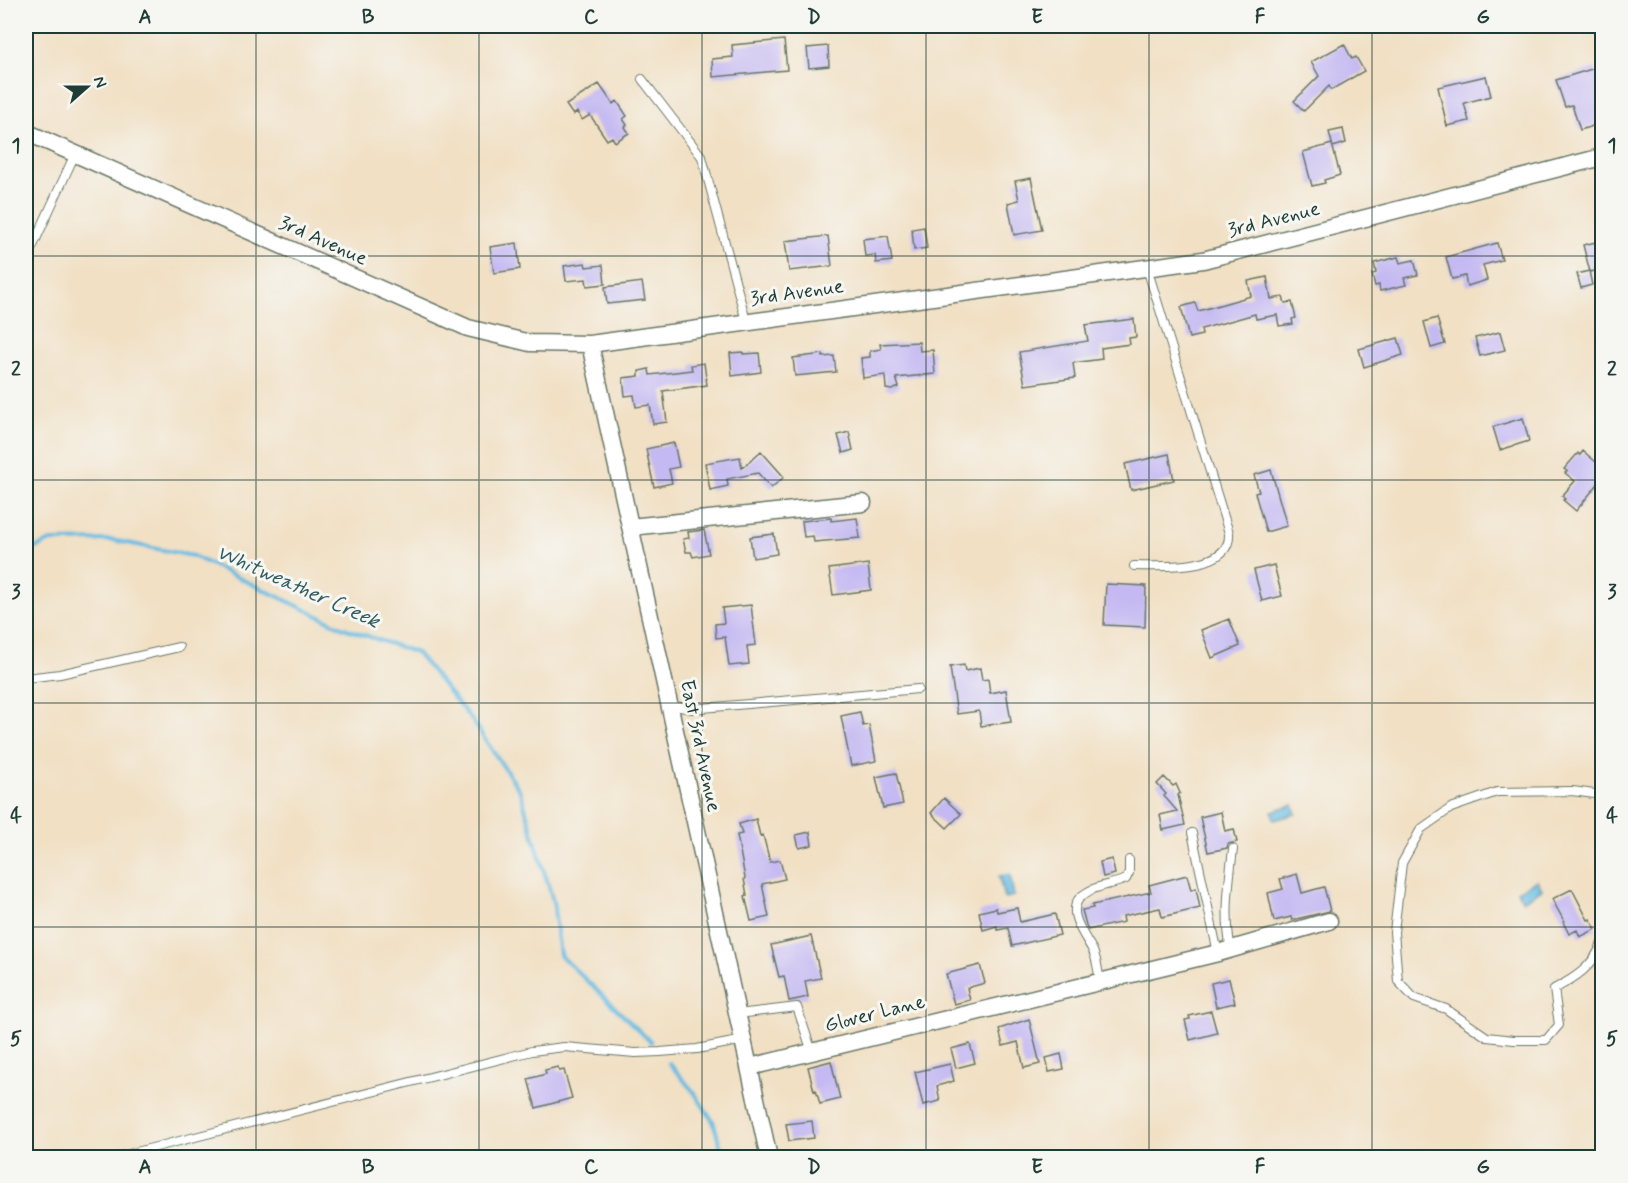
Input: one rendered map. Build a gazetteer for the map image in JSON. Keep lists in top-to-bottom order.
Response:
{
  "streets": {
    "street": ["3rd Avenue", "East 3rd Avenue", "Glover Lane"]
  },
  "crossings": [
    ["3rd Avenue", "East 3rd Avenue"],
    ["East 3rd Avenue", "Glover Lane"]
  ],
  "water": ["Whitweather Creek"],
  "north": "right",
  "grid": {
    "columns": [
      "A",
      "B",
      "C",
      "D",
      "E",
      "F",
      "G"
    ],
    "rows": [
      "1",
      "2",
      "3",
      "4",
      "5"
    ]
  }
}
